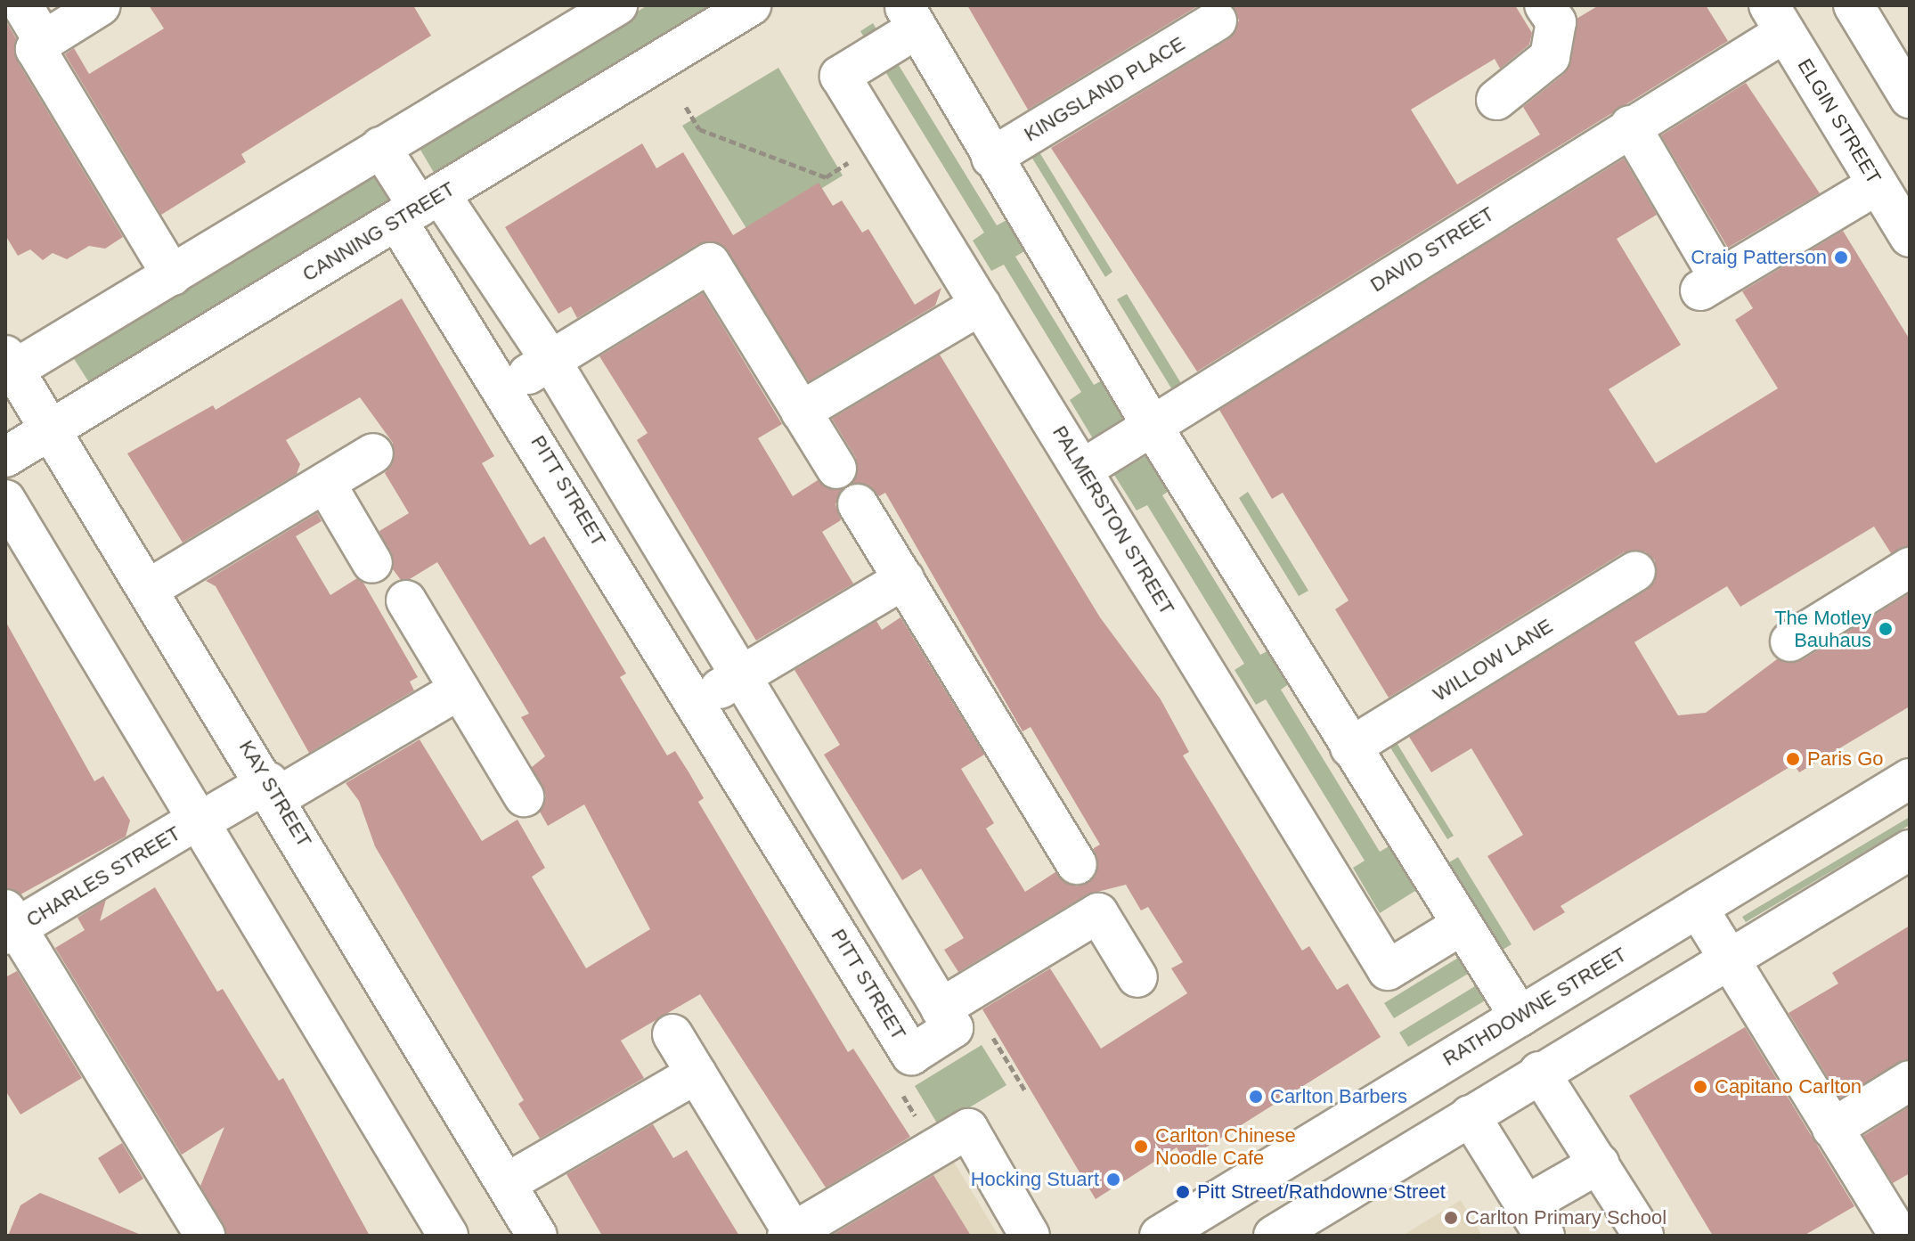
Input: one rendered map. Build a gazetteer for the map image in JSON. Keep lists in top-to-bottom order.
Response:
{
  "streets": {
    "street": [
      "KINGSLAND PLACE",
      "ELGIN STREET",
      "CANNING STREET",
      "DAVID STREET",
      "PITT STREET",
      "PALMERSTON STREET",
      "WILLOW LANE",
      "KAY STREET",
      "CHARLES STREET",
      "RATHDOWNE STREET"
    ]
  },
  "crossings": [
    ["KINGSLAND PLACE", "PALMERSTON STREET"],
    ["ELGIN STREET", "DAVID STREET"],
    ["CANNING STREET", "PITT STREET"],
    ["CANNING STREET", "KAY STREET"],
    ["DAVID STREET", "PALMERSTON STREET"],
    ["PALMERSTON STREET", "WILLOW LANE"],
    ["PALMERSTON STREET", "RATHDOWNE STREET"],
    ["KAY STREET", "CHARLES STREET"]
  ],
  "places": [
    "Craig Patterson",
    "The Motley Bauhaus",
    "Paris Go",
    "Capitano Carlton",
    "Carlton Barbers",
    "Carlton Chinese Noodle Cafe",
    "Hocking Stuart",
    "Pitt Street/Rathdowne Street",
    "Carlton Primary School"
  ]
}
